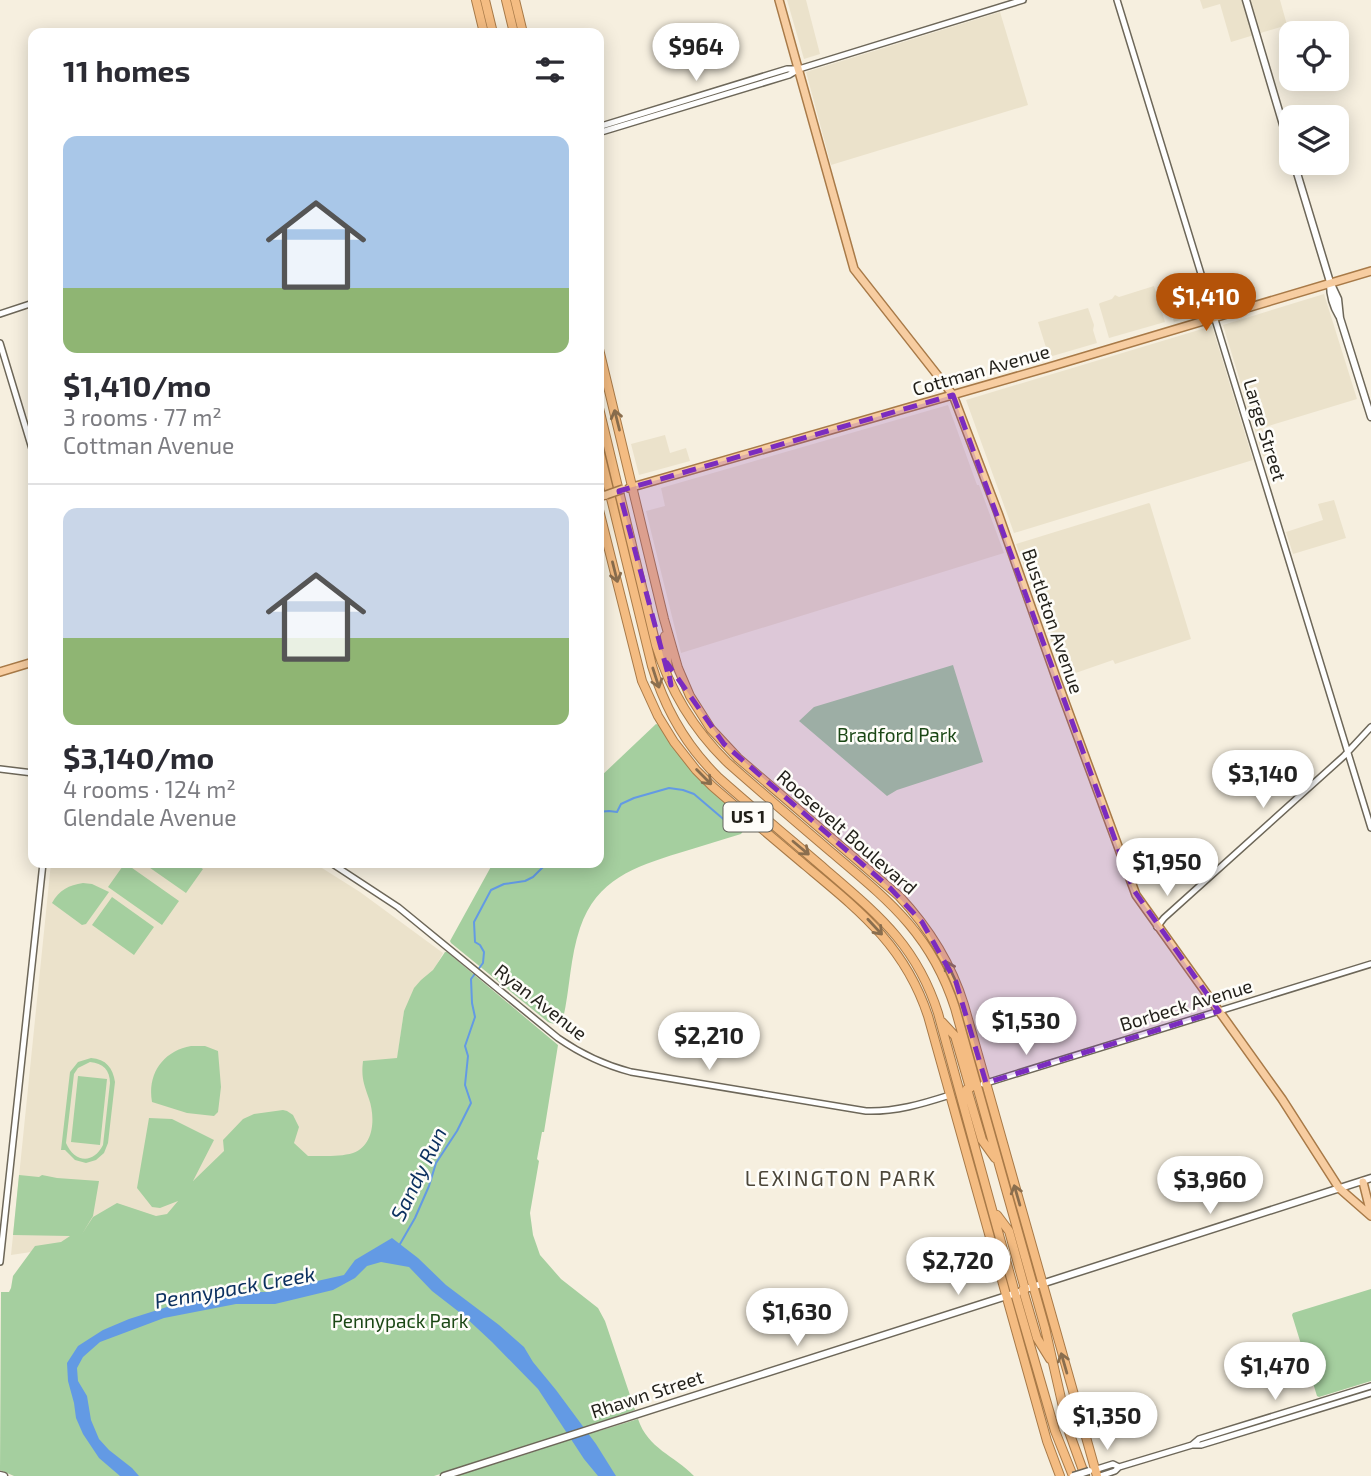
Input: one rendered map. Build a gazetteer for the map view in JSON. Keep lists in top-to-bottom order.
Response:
{
  "streets": {
    "highway": ["US 1", "Roosevelt Boulevard"],
    "main road": ["Cottman Avenue", "Bustleton Avenue", "Rhawn Street"],
    "street": ["Large Street", "Ryan Avenue", "Borbeck Avenue"]
  },
  "crossings": [
    ["Cottman Avenue", "Large Street"],
    ["Cottman Avenue", "Bustleton Avenue"],
    ["Cottman Avenue", "Roosevelt Boulevard"],
    ["Bustleton Avenue", "Borbeck Avenue"],
    ["Bustleton Avenue", "Rhawn Street"],
    ["US 1", "Roosevelt Boulevard"],
    ["US 1", "Ryan Avenue"],
    ["US 1", "Borbeck Avenue"],
    ["Roosevelt Boulevard", "Ryan Avenue"],
    ["Roosevelt Boulevard", "Borbeck Avenue"],
    ["Roosevelt Boulevard", "Rhawn Street"],
    ["Ryan Avenue", "Borbeck Avenue"]
  ],
  "districts": ["LEXINGTON PARK"],
  "water": ["Sandy Run", "Pennypack Creek"],
  "parks": ["Bradford Park", "Pennypack Park"],
  "page": {
    "price": [
      "$964",
      "$1,410",
      "$3,140",
      "$1,950",
      "$1,530",
      "$2,210",
      "$3,960",
      "$2,720",
      "$1,630",
      "$1,470",
      "$1,350"
    ],
    "heading": "11 homes",
    "list": [
      {
        "name": "$1,410/mo",
        "note": "3 rooms · 77 m² · Cottman Avenue"
      },
      {
        "name": "$3,140/mo",
        "note": "4 rooms · 124 m² · Glendale Avenue"
      }
    ]
  }
}
